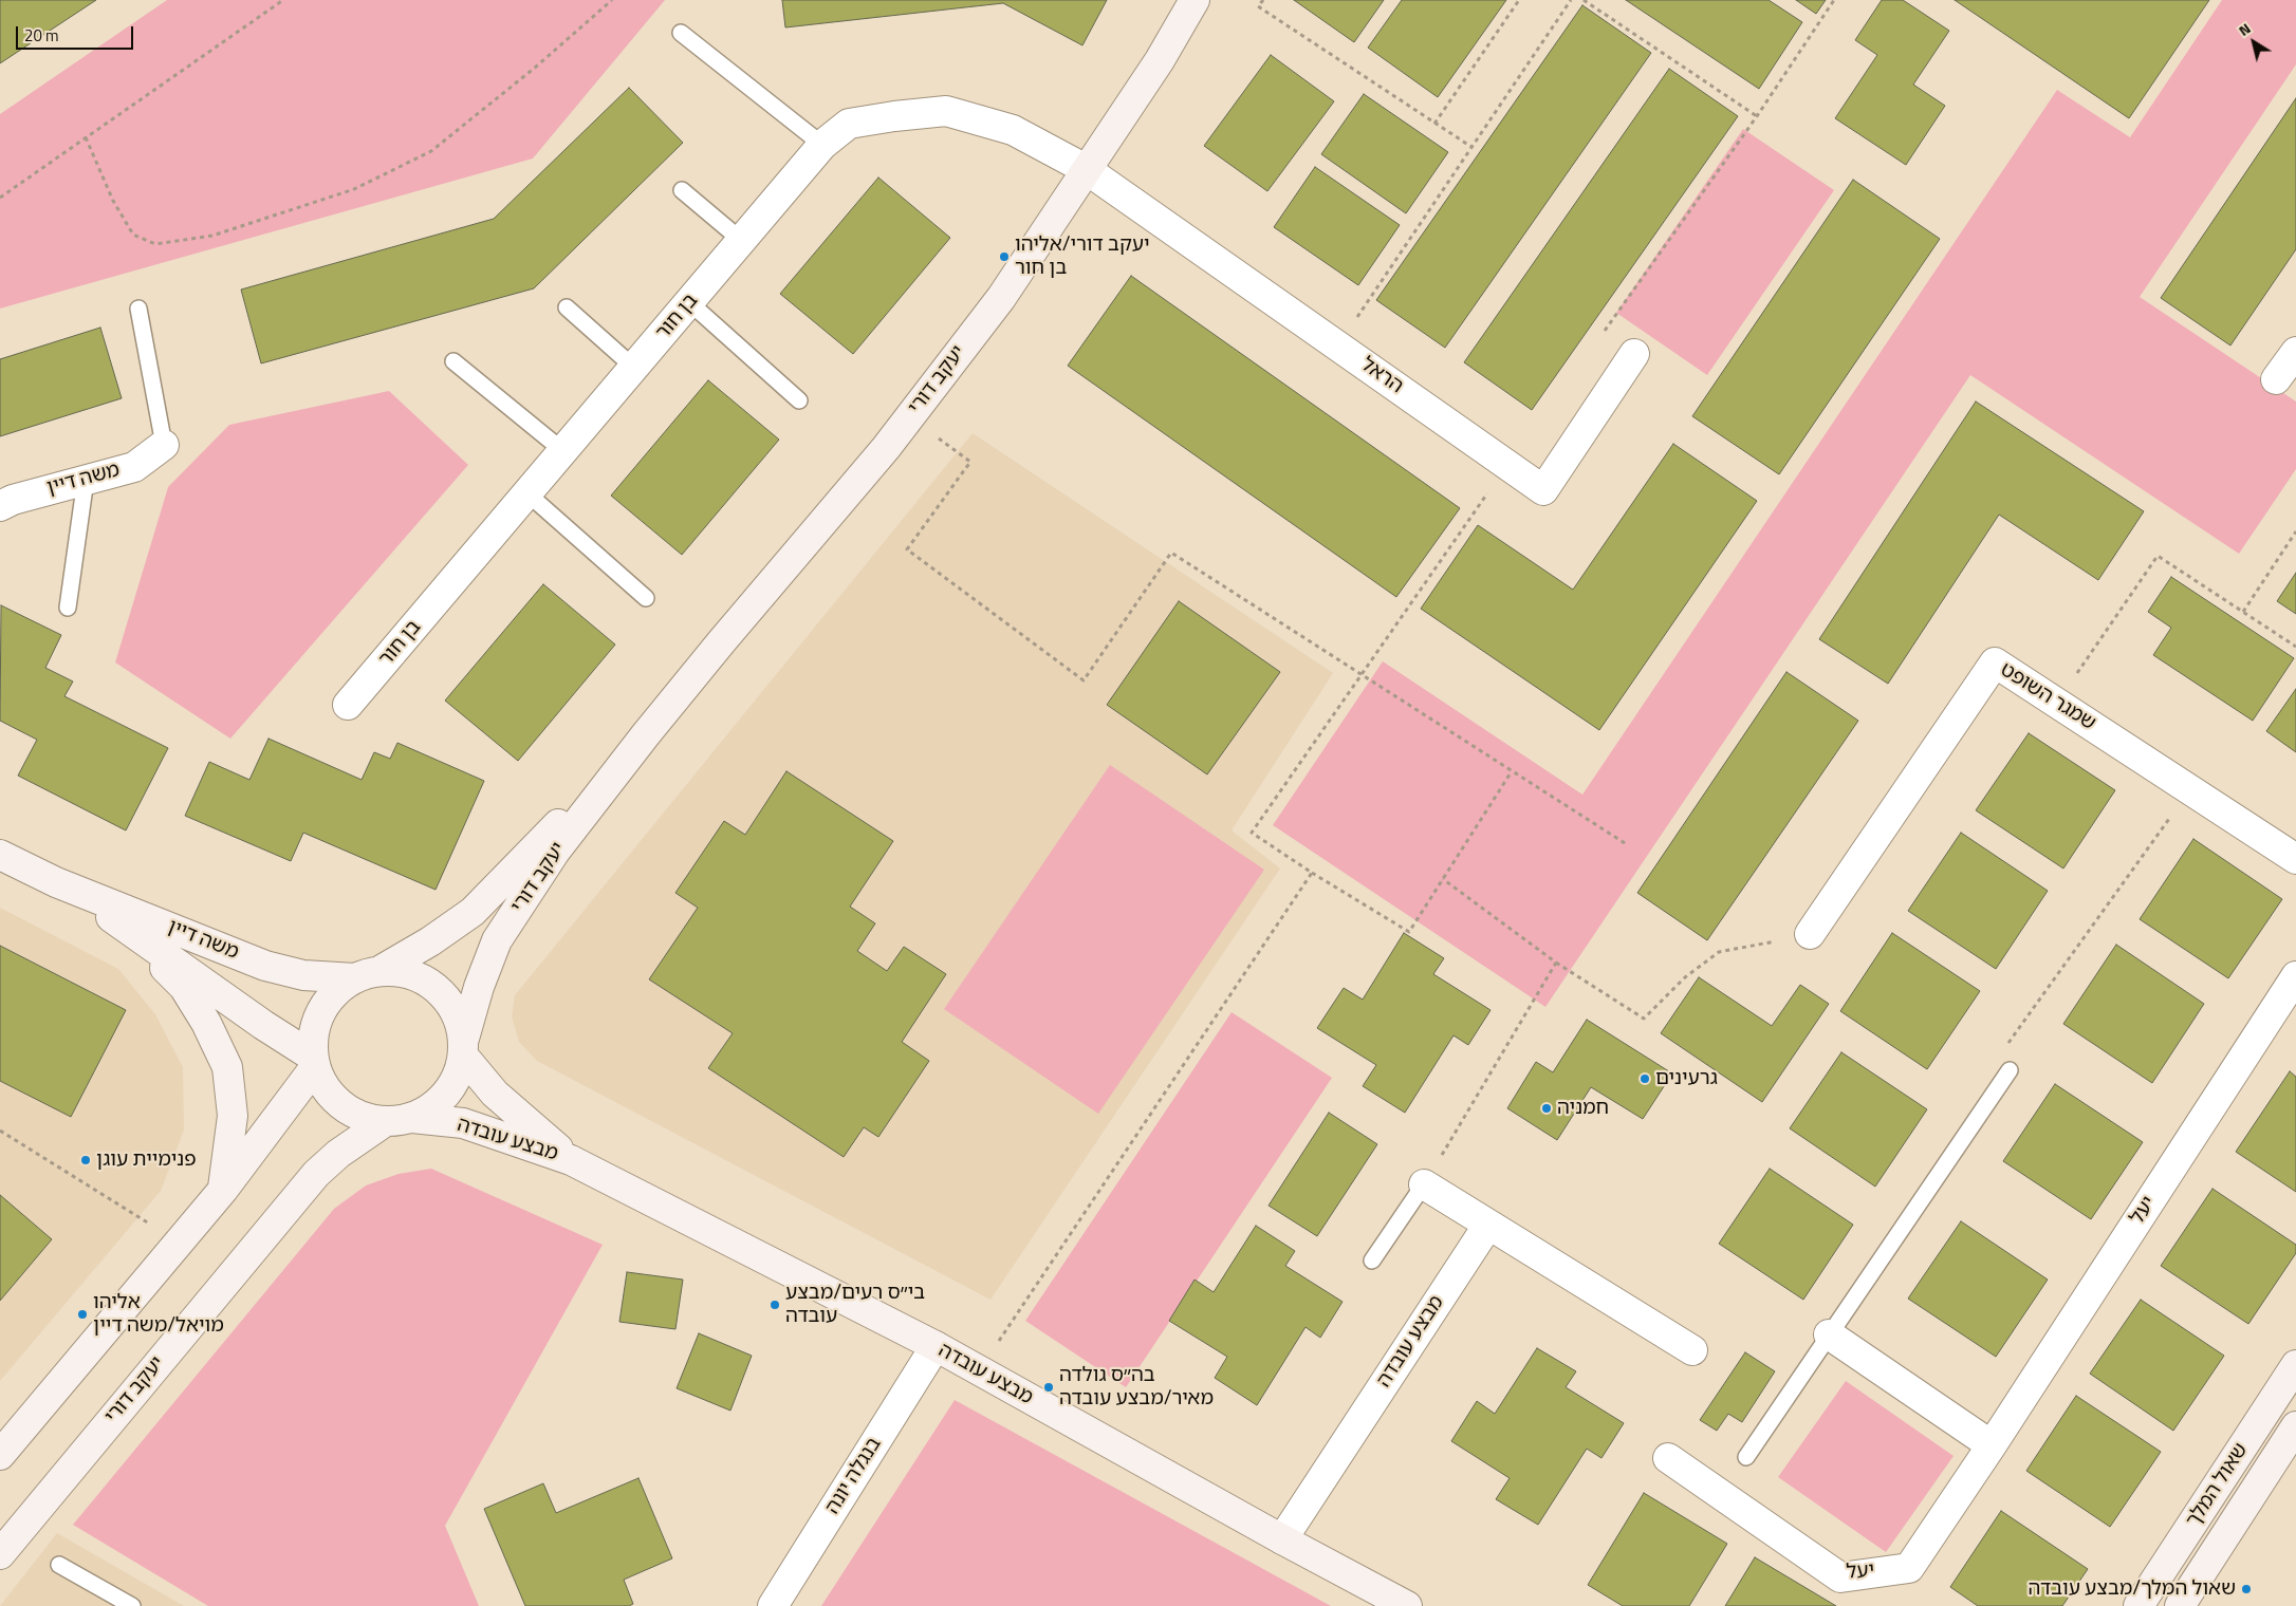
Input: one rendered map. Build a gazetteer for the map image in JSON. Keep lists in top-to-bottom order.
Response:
{
  "streets": {
    "street": [
      "בן חור",
      "הראל",
      "יעקב דורי",
      "משה דיין",
      "שמגר השופט",
      "מבצע עובדה",
      "יעל",
      "בנגלה יונה",
      "שאול המלך"
    ]
  },
  "crossings": [
    ["בן חור", "הראל"],
    ["בן חור", "יעקב דורי"],
    ["הראל", "יעקב דורי"],
    ["יעקב דורי", "משה דיין"],
    ["יעקב דורי", "מבצע עובדה"],
    ["משה דיין", "מבצע עובדה"],
    ["מבצע עובדה", "בנגלה יונה"]
  ],
  "places": [
    "יעקב דורי/אליהו בן חור",
    "גרעינים",
    "חמניה",
    "פנימיית עוגן",
    "בי״ס רעים/מבצע עובדה",
    "אליהו מויאל/משה דיין",
    "בה״ס גולדה מאיר/מבצע עובדה",
    "שאול המלך/מבצע עובדה"
  ],
  "scale_bar": "20 m",
  "north": "top left"
}
